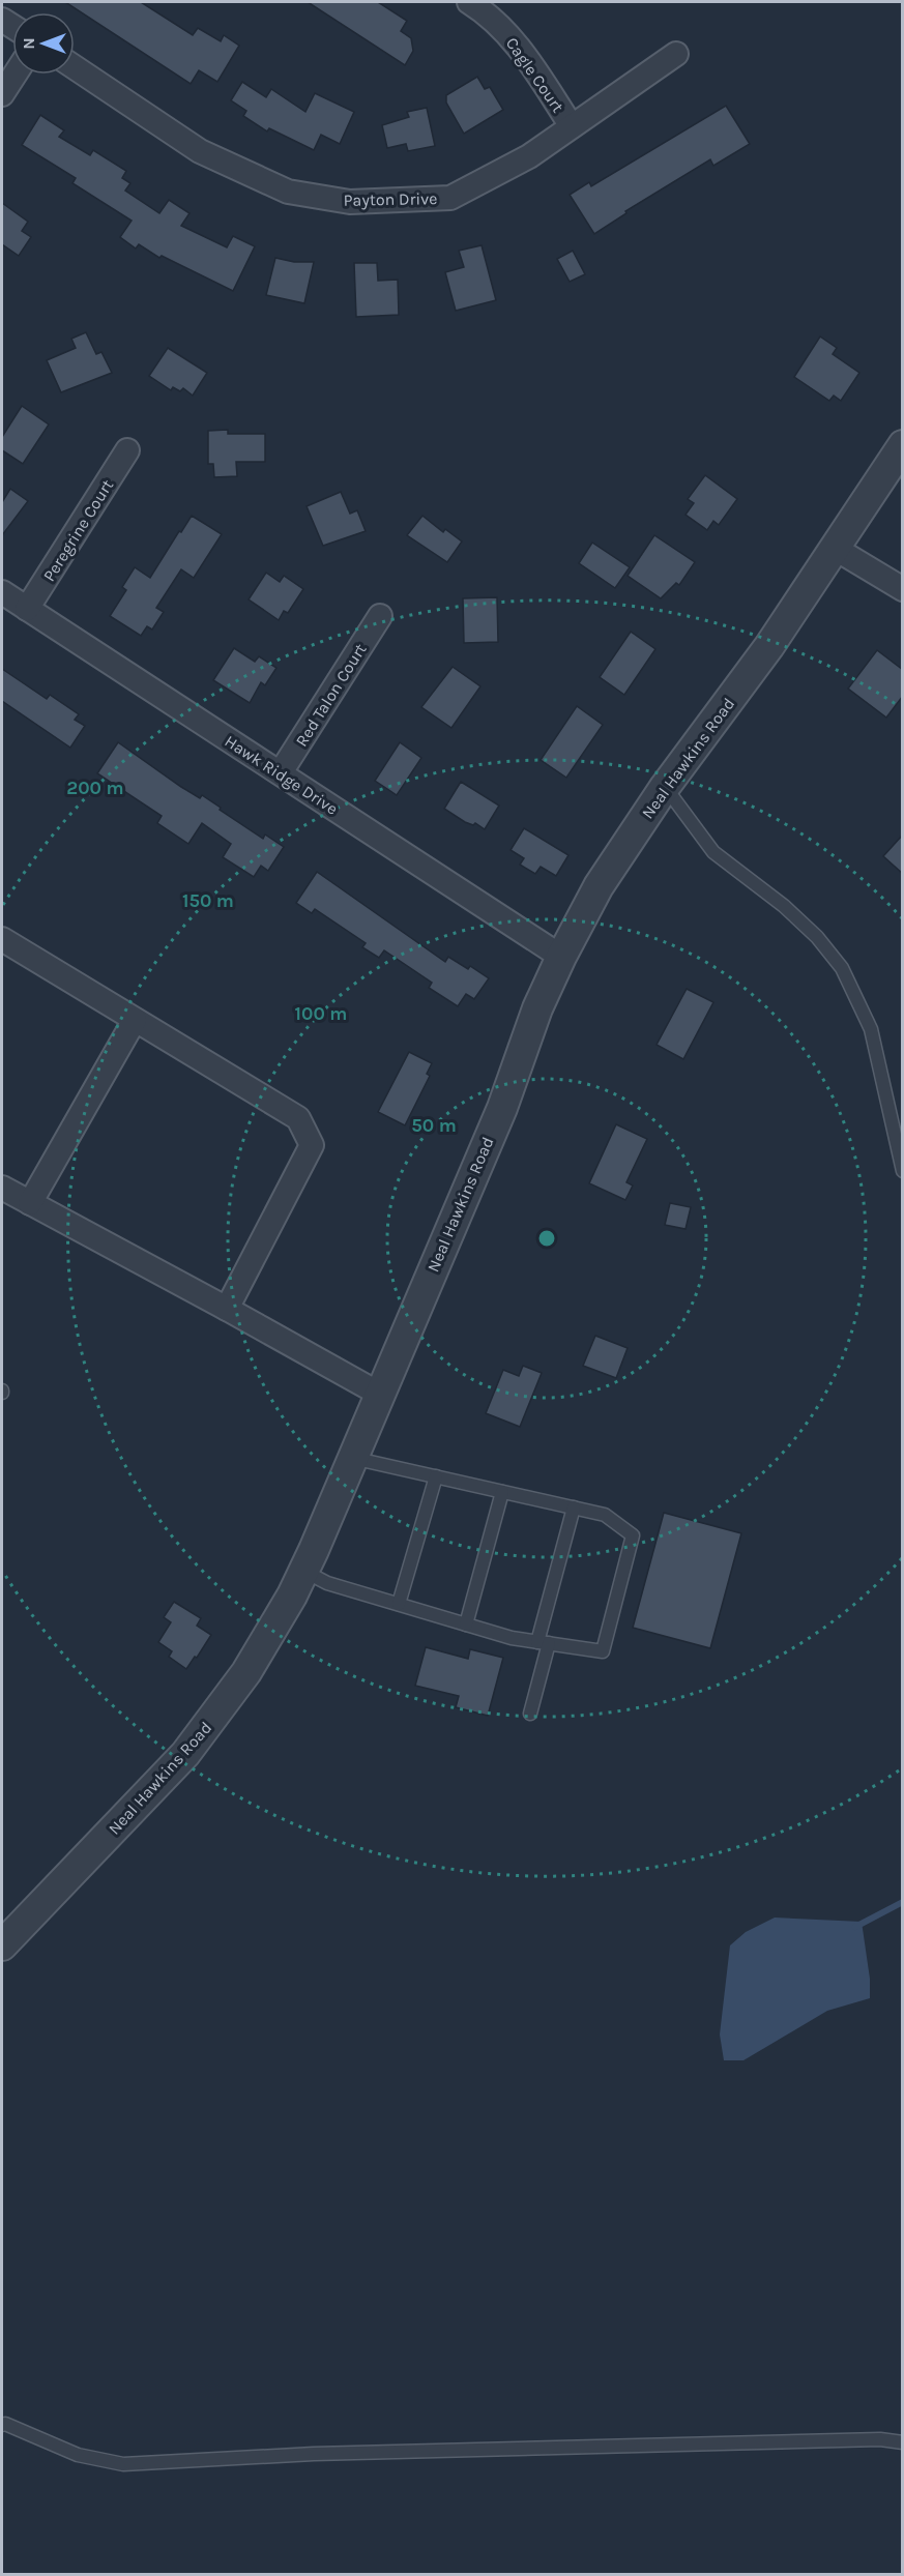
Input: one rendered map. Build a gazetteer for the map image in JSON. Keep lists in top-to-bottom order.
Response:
{
  "streets": {
    "street": [
      "Cagle Court",
      "Payton Drive",
      "Peregrine Court",
      "Red Talon Court",
      "Neal Hawkins Road",
      "Hawk Ridge Drive"
    ]
  },
  "crossings": [
    ["Cagle Court", "Payton Drive"],
    ["Peregrine Court", "Hawk Ridge Drive"],
    ["Red Talon Court", "Hawk Ridge Drive"],
    ["Neal Hawkins Road", "Hawk Ridge Drive"]
  ],
  "north": "left",
  "rings": [
    "200 m",
    "150 m",
    "100 m",
    "50 m"
  ]
}
